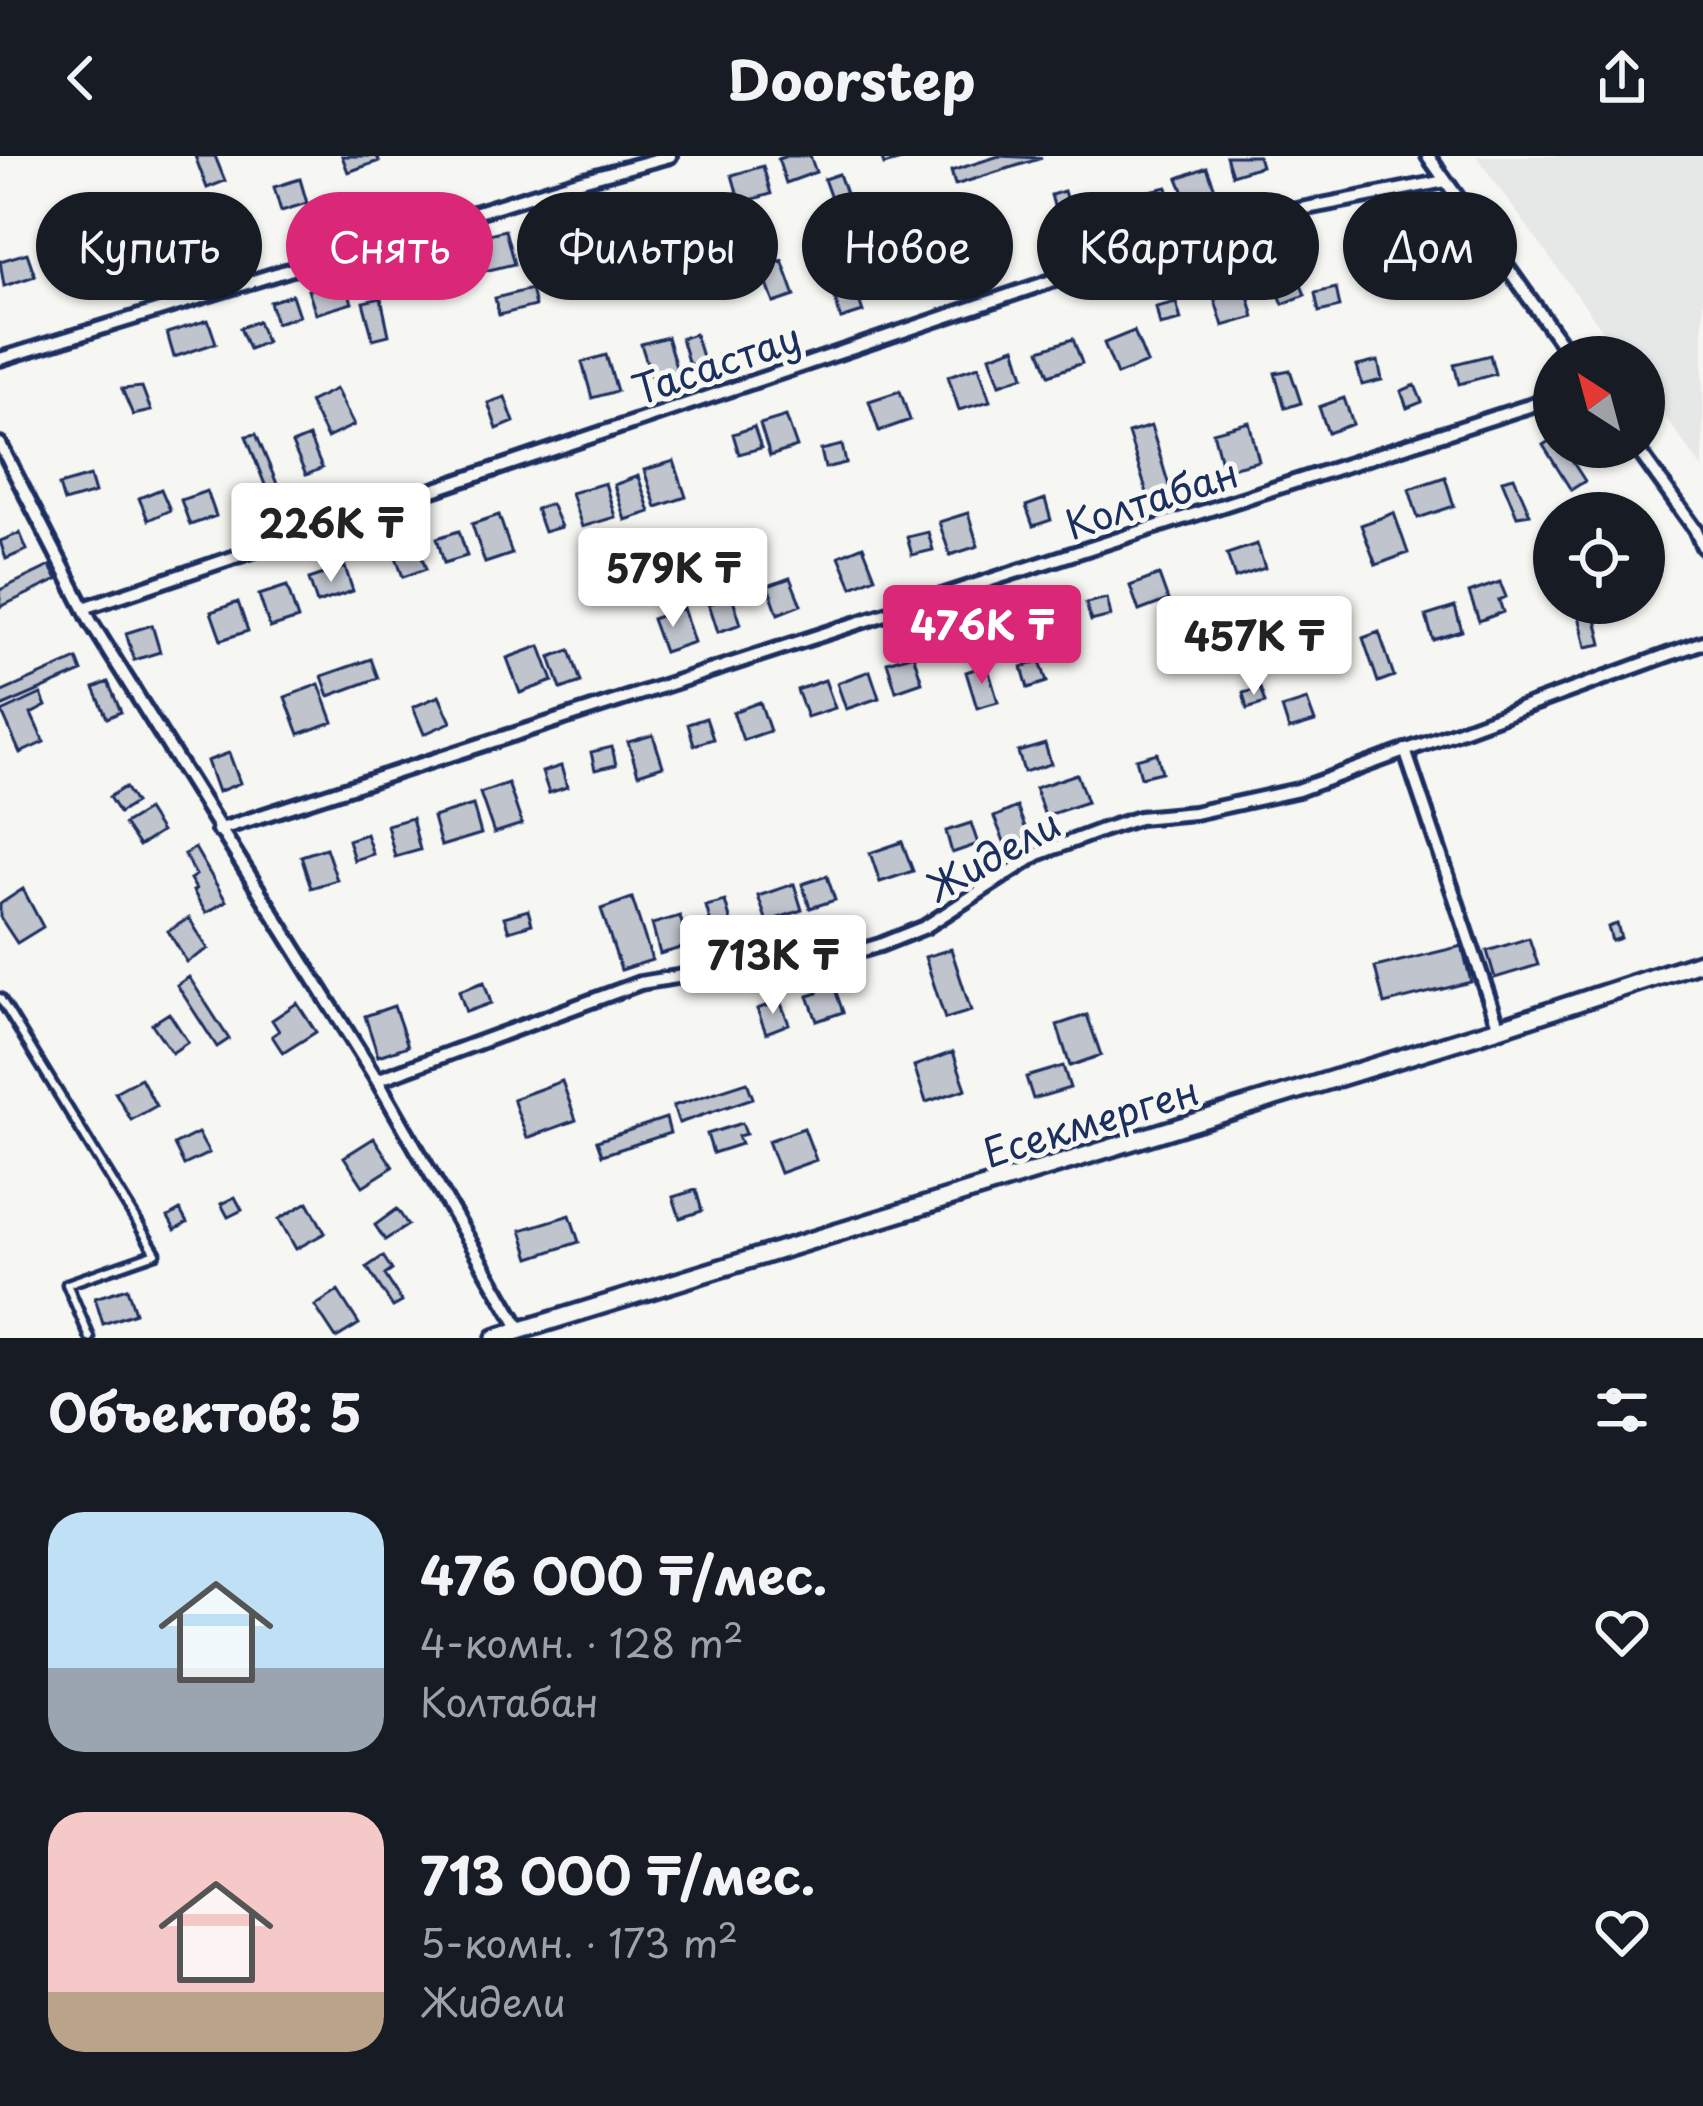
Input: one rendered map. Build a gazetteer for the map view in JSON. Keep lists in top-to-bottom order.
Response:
{
  "streets": {
    "street": [
      "Тасастау",
      "Колтабан",
      "Жидели",
      "Eсекмерген"
    ]
  },
  "north": "top left",
  "page": {
    "header": "Doorstep",
    "chip": [
      "Купить",
      "Снять",
      "Фильтры",
      "Новое",
      "Квартира",
      "Дом"
    ],
    "price": [
      "226K ₸",
      "579K ₸",
      "476K ₸",
      "457K ₸",
      "713K ₸"
    ],
    "heading": "Объектов: 5",
    "list": [
      {
        "name": "476 000 ₸/мес.",
        "note": "4-комн. · 128 m² · Колтабан"
      },
      {
        "name": "713 000 ₸/мес.",
        "note": "5-комн. · 173 m² · Жидели"
      }
    ]
  }
}
